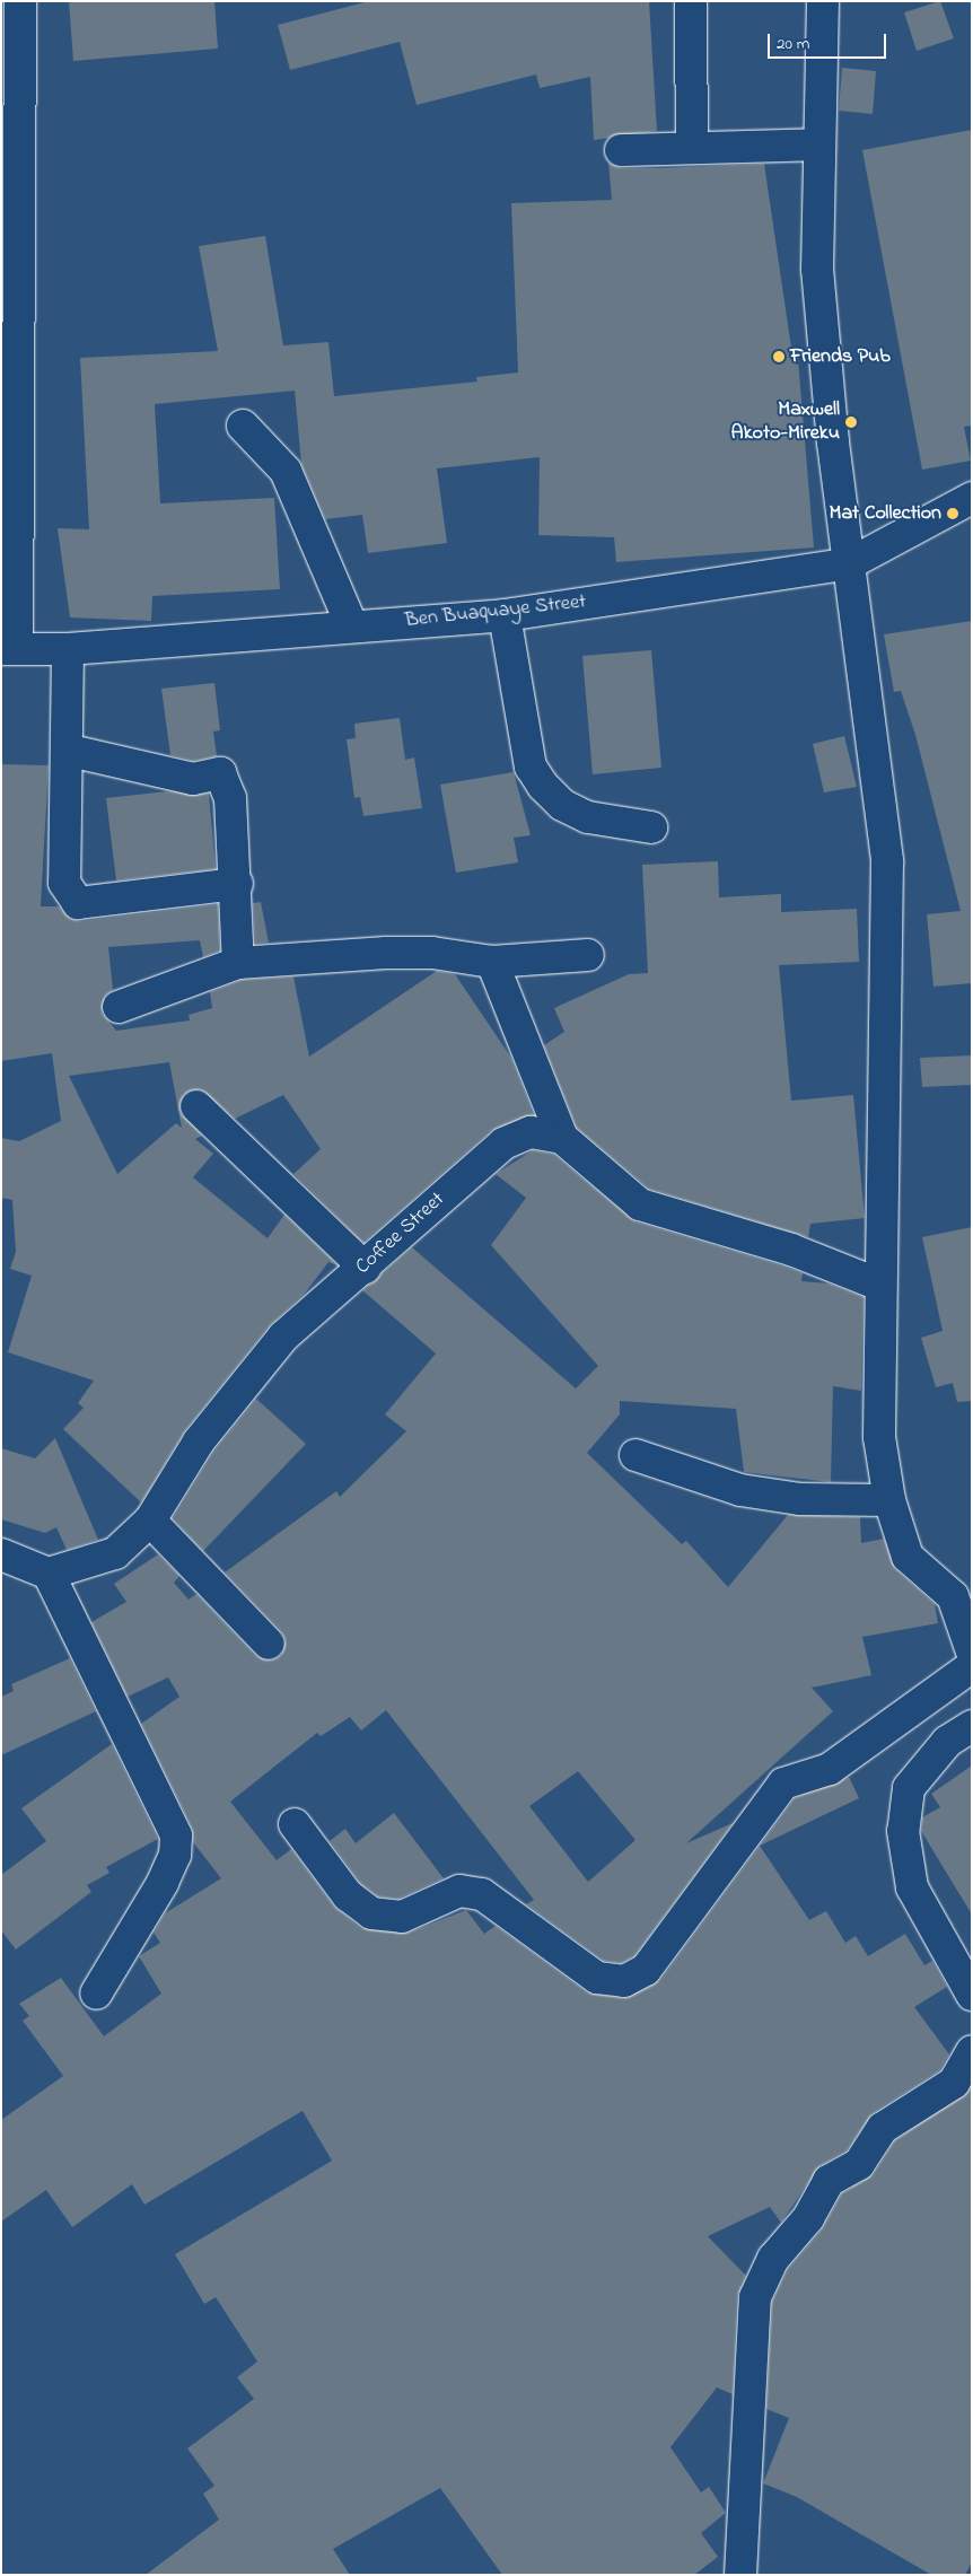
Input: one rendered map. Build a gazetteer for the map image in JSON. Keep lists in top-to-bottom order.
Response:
{
  "streets": {
    "street": ["Ben Buaquaye Street", "Coffee Street"]
  },
  "places": ["Friends Pub", "Maxwell Akoto-Mireku", "Mat Collection"],
  "scale_bar": "20 m"
}
